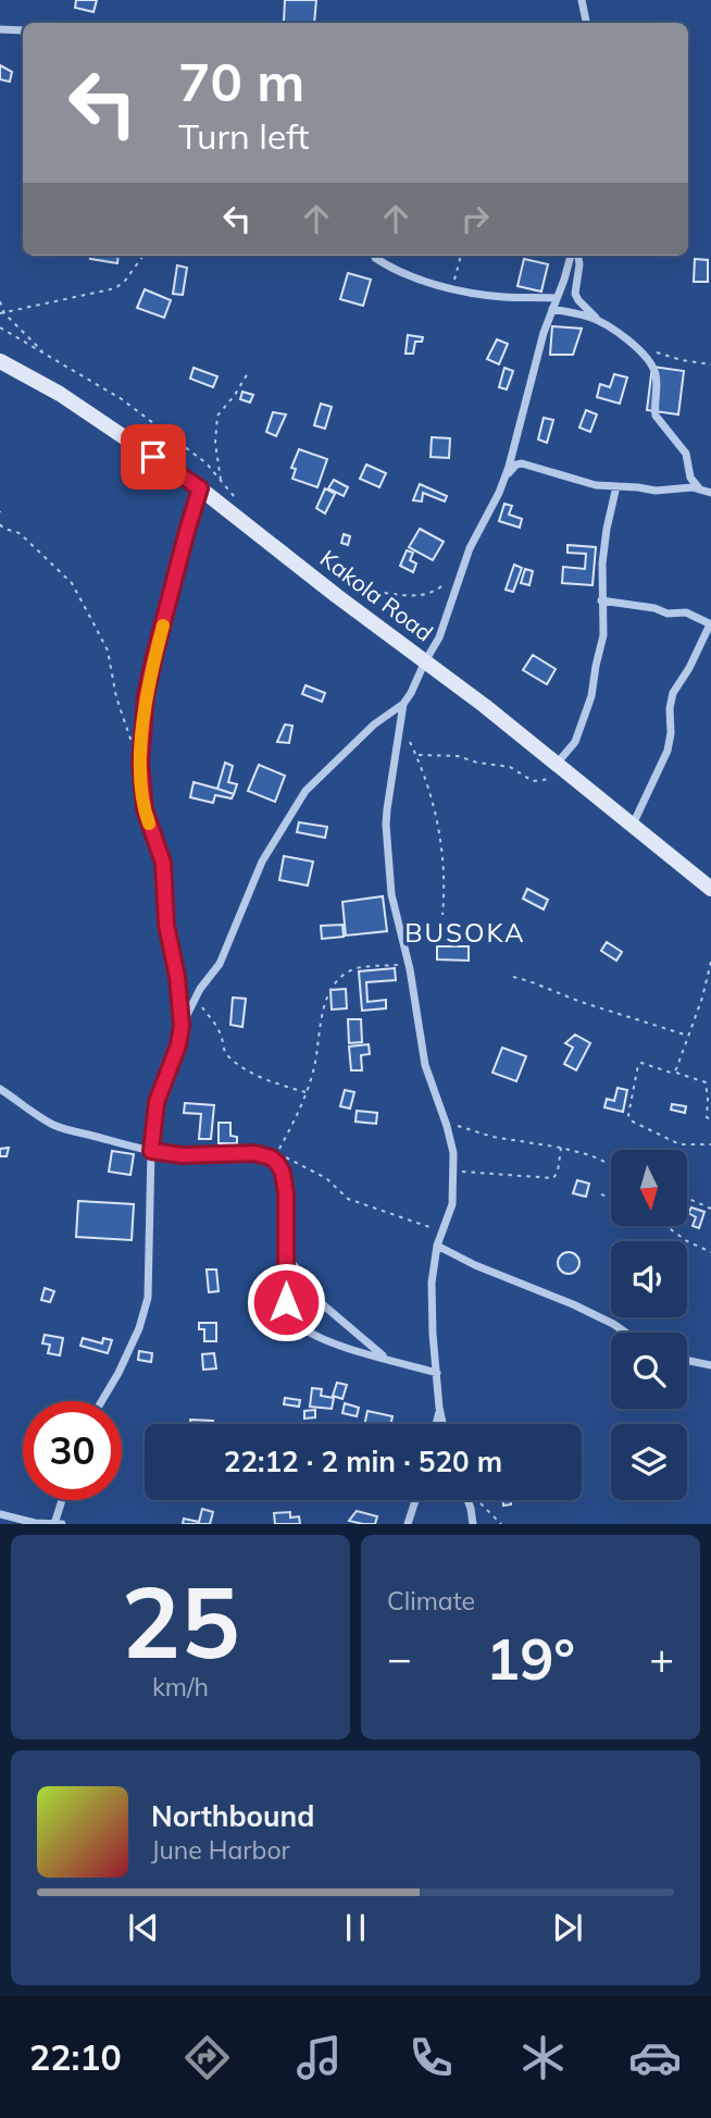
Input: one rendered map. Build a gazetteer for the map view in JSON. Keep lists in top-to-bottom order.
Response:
{
  "streets": {
    "main road": ["Kakola Road"]
  },
  "districts": ["BUSOKA"],
  "north": "bottom",
  "page": {
    "turn": ["70 m", "Turn left"],
    "limit": "30",
    "trip": "22:12 · 2 min · 520 m",
    "tile": [
      ["25", "km/h"],
      "Climate"
    ],
    "heat": ["−", "19°", "+"],
    "song": ["Northbound", "June Harbor"],
    "tabs": "22:10"
  }
}
